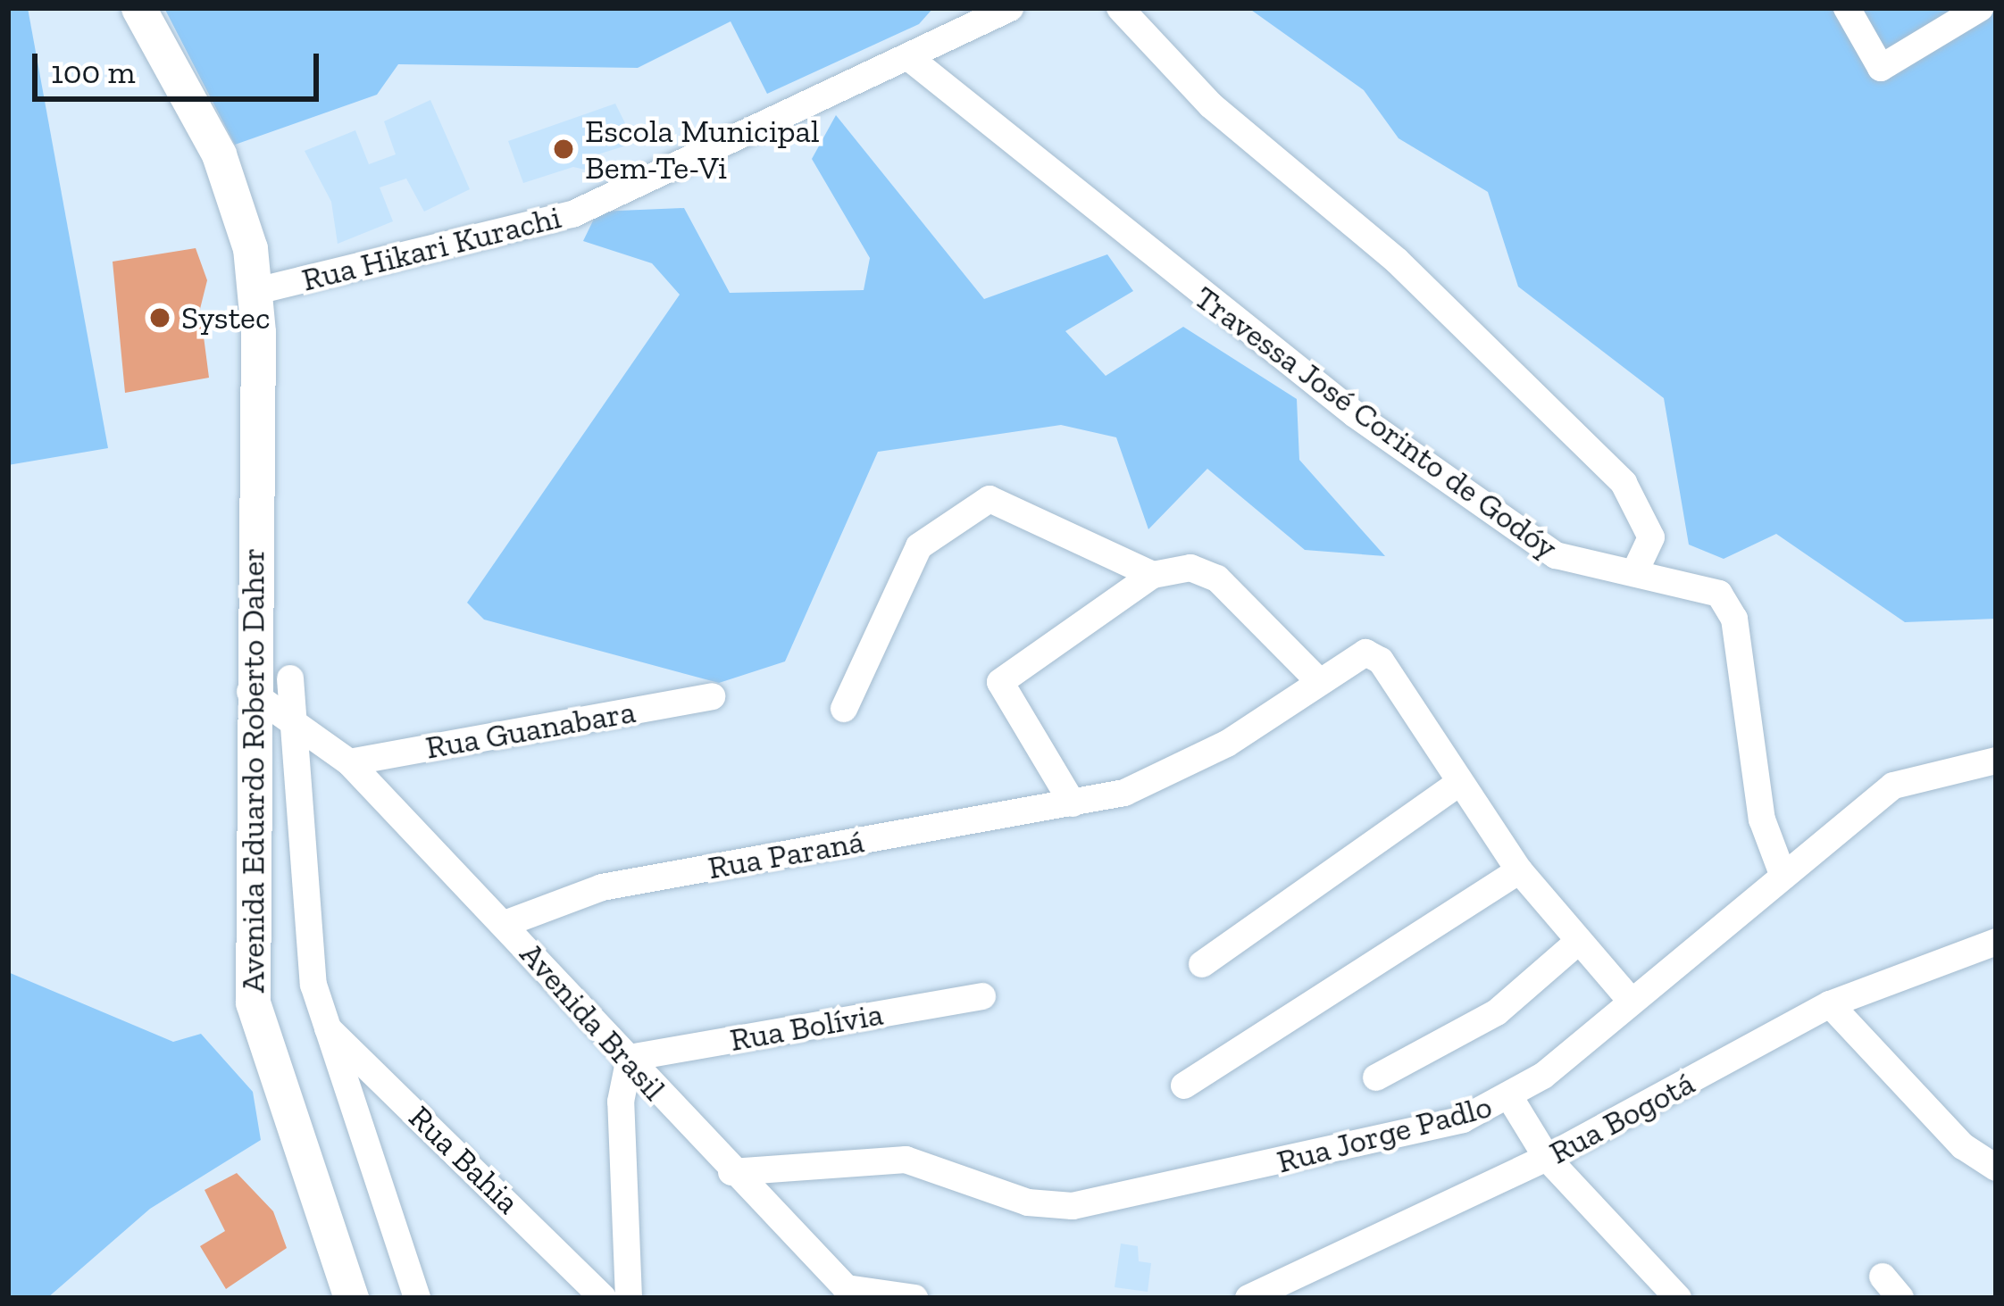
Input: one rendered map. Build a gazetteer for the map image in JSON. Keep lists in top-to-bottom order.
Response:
{
  "streets": {
    "main road": ["Avenida Eduardo Roberto Daher"],
    "street": [
      "Rua Hikari Kurachi",
      "Travessa José Corinto de Godóy",
      "Rua Guanabara",
      "Rua Paraná",
      "Avenida Brasil",
      "Rua Bolívia",
      "Rua Bogotá",
      "Rua Jorge Padlo",
      "Rua Bahia"
    ]
  },
  "crossings": [
    ["Rua Hikari Kurachi", "Travessa José Corinto de Godóy"],
    ["Rua Hikari Kurachi", "Avenida Eduardo Roberto Daher"],
    ["Travessa José Corinto de Godóy", "Rua Jorge Padlo"],
    ["Rua Guanabara", "Avenida Brasil"],
    ["Avenida Eduardo Roberto Daher", "Avenida Brasil"],
    ["Rua Paraná", "Avenida Brasil"],
    ["Avenida Brasil", "Rua Bolívia"],
    ["Avenida Brasil", "Rua Jorge Padlo"]
  ],
  "places": ["Escola Municipal Bem-Te-Vi", "Systec"],
  "scale_bar": "100 m"
}
